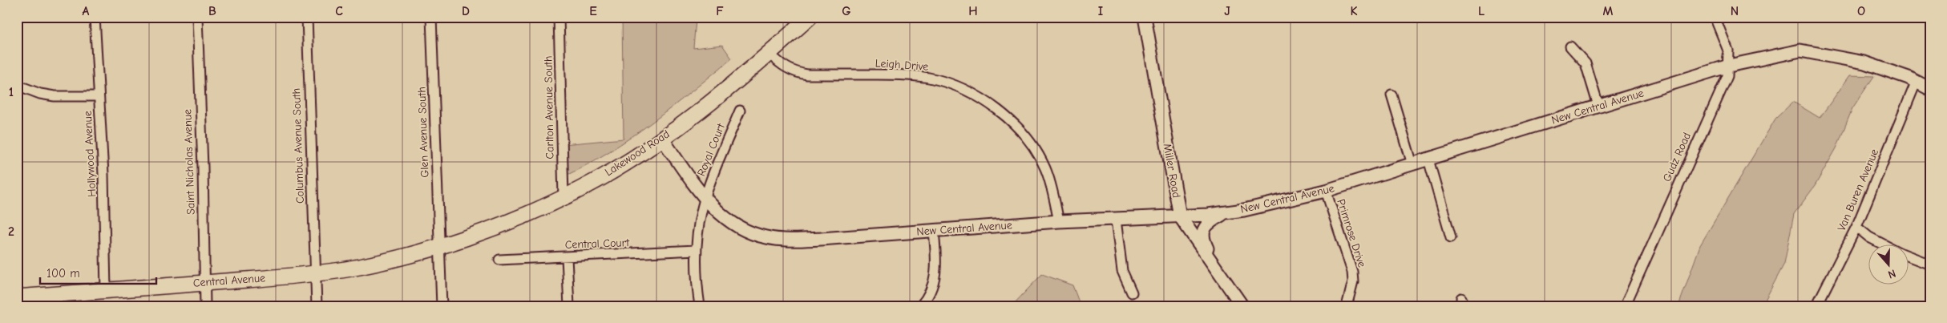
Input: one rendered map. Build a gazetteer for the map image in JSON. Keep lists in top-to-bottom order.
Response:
{
  "streets": {
    "main road": ["Lakewood Road", "Central Avenue"],
    "street": [
      "Leigh Drive",
      "New Central Avenue",
      "Carlton Avenue South",
      "Glen Avenue South",
      "Columbus Avenue South",
      "Royal Court",
      "Hollywood Avenue",
      "Gudz Road",
      "Saint Nicholas Avenue",
      "Miller Road",
      "Van Buren Avenue",
      "Primrose Drive",
      "Central Court"
    ]
  },
  "crossings": [
    ["Leigh Drive", "New Central Avenue"],
    ["Leigh Drive", "Lakewood Road"],
    ["New Central Avenue", "Royal Court"],
    ["New Central Avenue", "Lakewood Road"],
    ["New Central Avenue", "Gudz Road"],
    ["New Central Avenue", "Miller Road"],
    ["New Central Avenue", "Van Buren Avenue"],
    ["New Central Avenue", "Primrose Drive"],
    ["Carlton Avenue South", "Lakewood Road"],
    ["Glen Avenue South", "Lakewood Road"],
    ["Glen Avenue South", "Central Avenue"],
    ["Columbus Avenue South", "Central Avenue"],
    ["Royal Court", "Central Court"],
    ["Lakewood Road", "Central Avenue"],
    ["Hollywood Avenue", "Central Avenue"],
    ["Saint Nicholas Avenue", "Central Avenue"]
  ],
  "scale_bar": "100 m",
  "north": "bottom",
  "grid": {
    "columns": [
      "A",
      "B",
      "C",
      "D",
      "E",
      "F",
      "G",
      "H",
      "I",
      "J",
      "K",
      "L",
      "M",
      "N",
      "O"
    ],
    "rows": ["1", "2"]
  }
}
